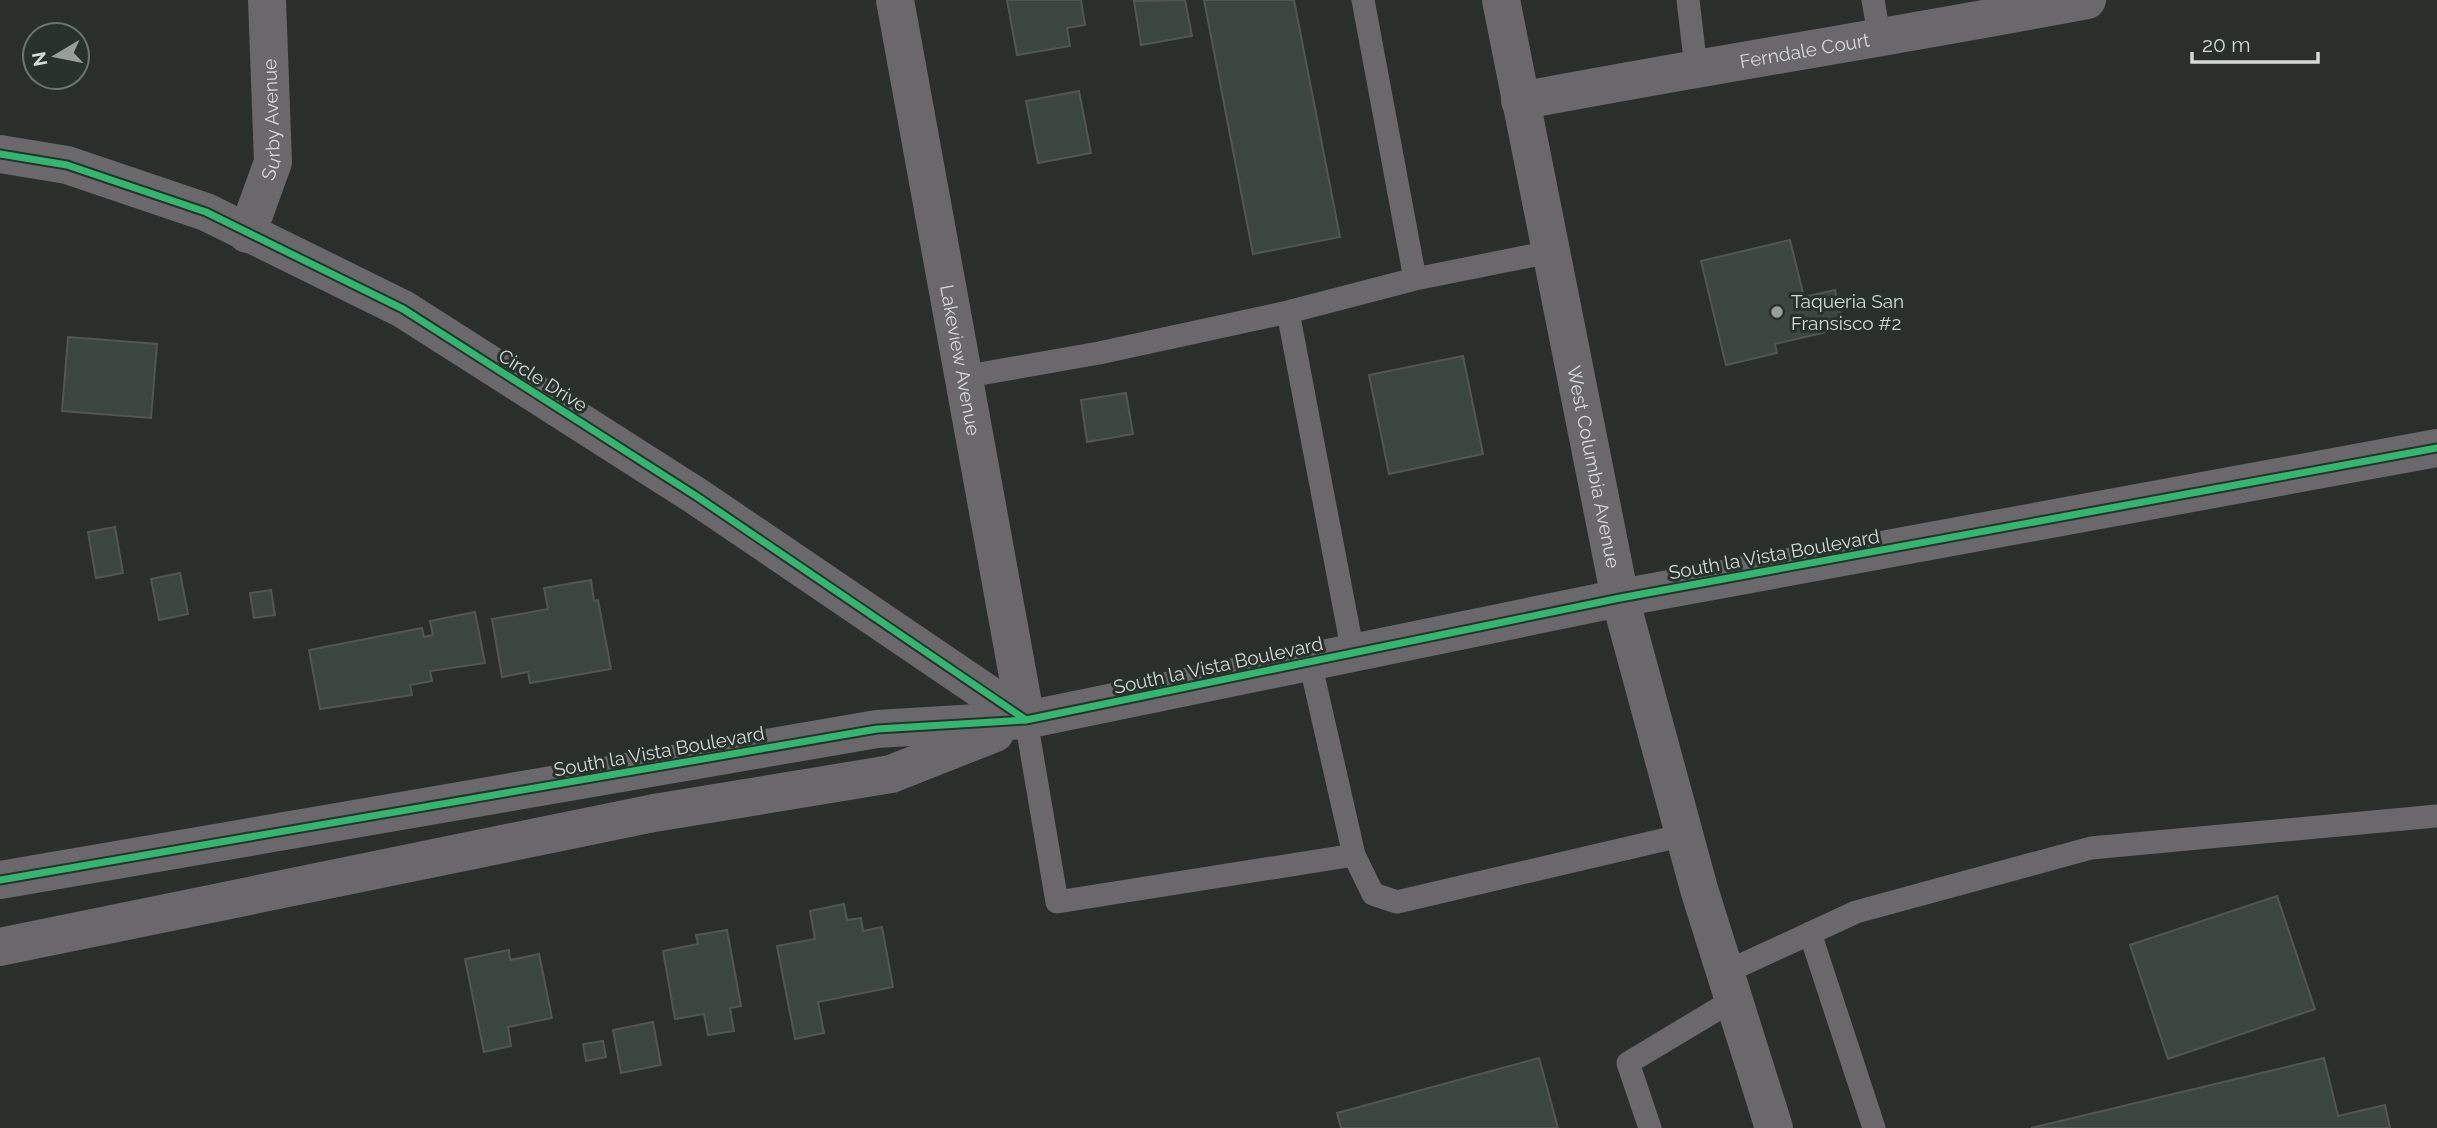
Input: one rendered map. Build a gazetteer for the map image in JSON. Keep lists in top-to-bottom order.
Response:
{
  "streets": {
    "main road": ["West Columbia Avenue"],
    "street": [
      "Ferndale Court",
      "Surby Avenue",
      "Lakeview Avenue",
      "Circle Drive",
      "South la Vista Boulevard"
    ]
  },
  "crossings": [
    ["Ferndale Court", "West Columbia Avenue"],
    ["Surby Avenue", "Circle Drive"],
    ["Lakeview Avenue", "Circle Drive"],
    ["Lakeview Avenue", "South la Vista Boulevard"],
    ["Circle Drive", "South la Vista Boulevard"],
    ["West Columbia Avenue", "South la Vista Boulevard"]
  ],
  "places": ["Taqueria San Fransisco #2"],
  "scale_bar": "20 m",
  "north": "left"
}
